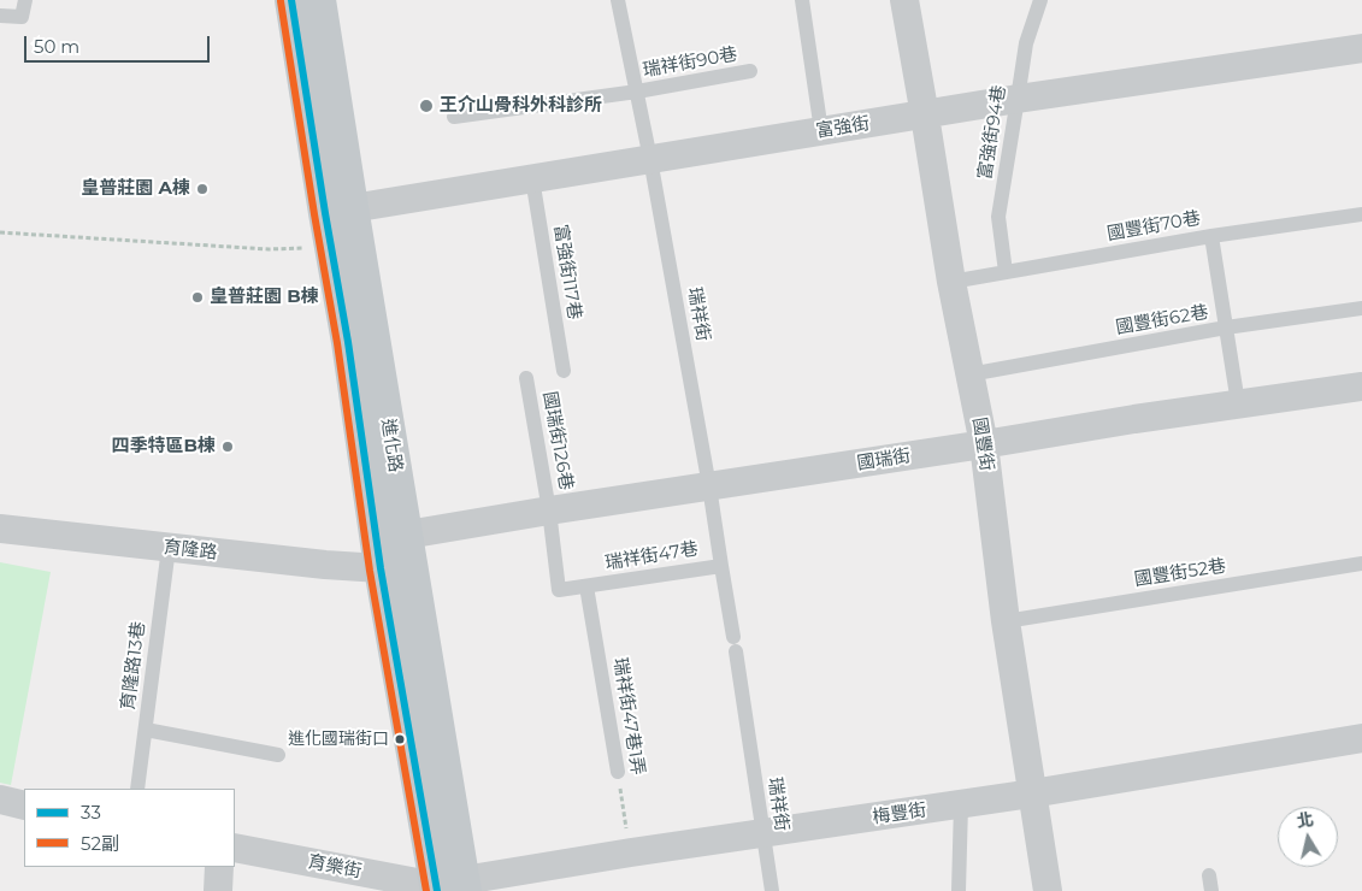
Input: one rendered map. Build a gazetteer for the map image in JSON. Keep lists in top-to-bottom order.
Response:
{
  "streets": {
    "main road": ["進化路"],
    "street": [
      "富強街",
      "國豐街",
      "國瑞街",
      "育隆路",
      "梅豐街",
      "育樂街"
    ],
    "lane": [
      "瑞祥街90巷",
      "富強街94巷",
      "國豐街70巷",
      "富強街117巷",
      "瑞祥街",
      "國豐街62巷",
      "國瑞街126巷",
      "瑞祥街47巷",
      "國豐街52巷",
      "育隆路13巷",
      "瑞祥街47巷1弄"
    ]
  },
  "crossings": [
    ["瑞祥街90巷", "瑞祥街"],
    ["富強街", "富強街94巷"],
    ["富強街", "富強街117巷"],
    ["富強街", "瑞祥街"],
    ["富強街", "國豐街"],
    ["富強街", "進化路"],
    ["富強街94巷", "國豐街70巷"],
    ["國豐街70巷", "國豐街"],
    ["瑞祥街", "國瑞街"],
    ["瑞祥街", "瑞祥街47巷"],
    ["瑞祥街", "梅豐街"],
    ["國豐街62巷", "國豐街"],
    ["國瑞街126巷", "國瑞街"],
    ["國瑞街126巷", "瑞祥街47巷"],
    ["國瑞街126巷", "瑞祥街47巷1弄"],
    ["國豐街", "國瑞街"],
    ["國豐街", "國豐街52巷"],
    ["國豐街", "梅豐街"],
    ["進化路", "國瑞街"],
    ["進化路", "育隆路"],
    ["進化路", "梅豐街"],
    ["進化路", "育樂街"],
    ["育隆路", "育隆路13巷"],
    ["瑞祥街47巷", "瑞祥街47巷1弄"],
    ["瑞祥街47巷1弄", "梅豐街"],
    ["梅豐街", "育樂街"]
  ],
  "places": [
    "王介山骨科外科診所",
    "皇普莊園 A棟",
    "皇普莊園 B棟",
    "四季特區B棟",
    "進化國瑞街口"
  ],
  "lines": ["transit line 33", "transit line 52副"],
  "legend": ["33", "52副"],
  "scale_bar": "50 m",
  "north": "top"
}
